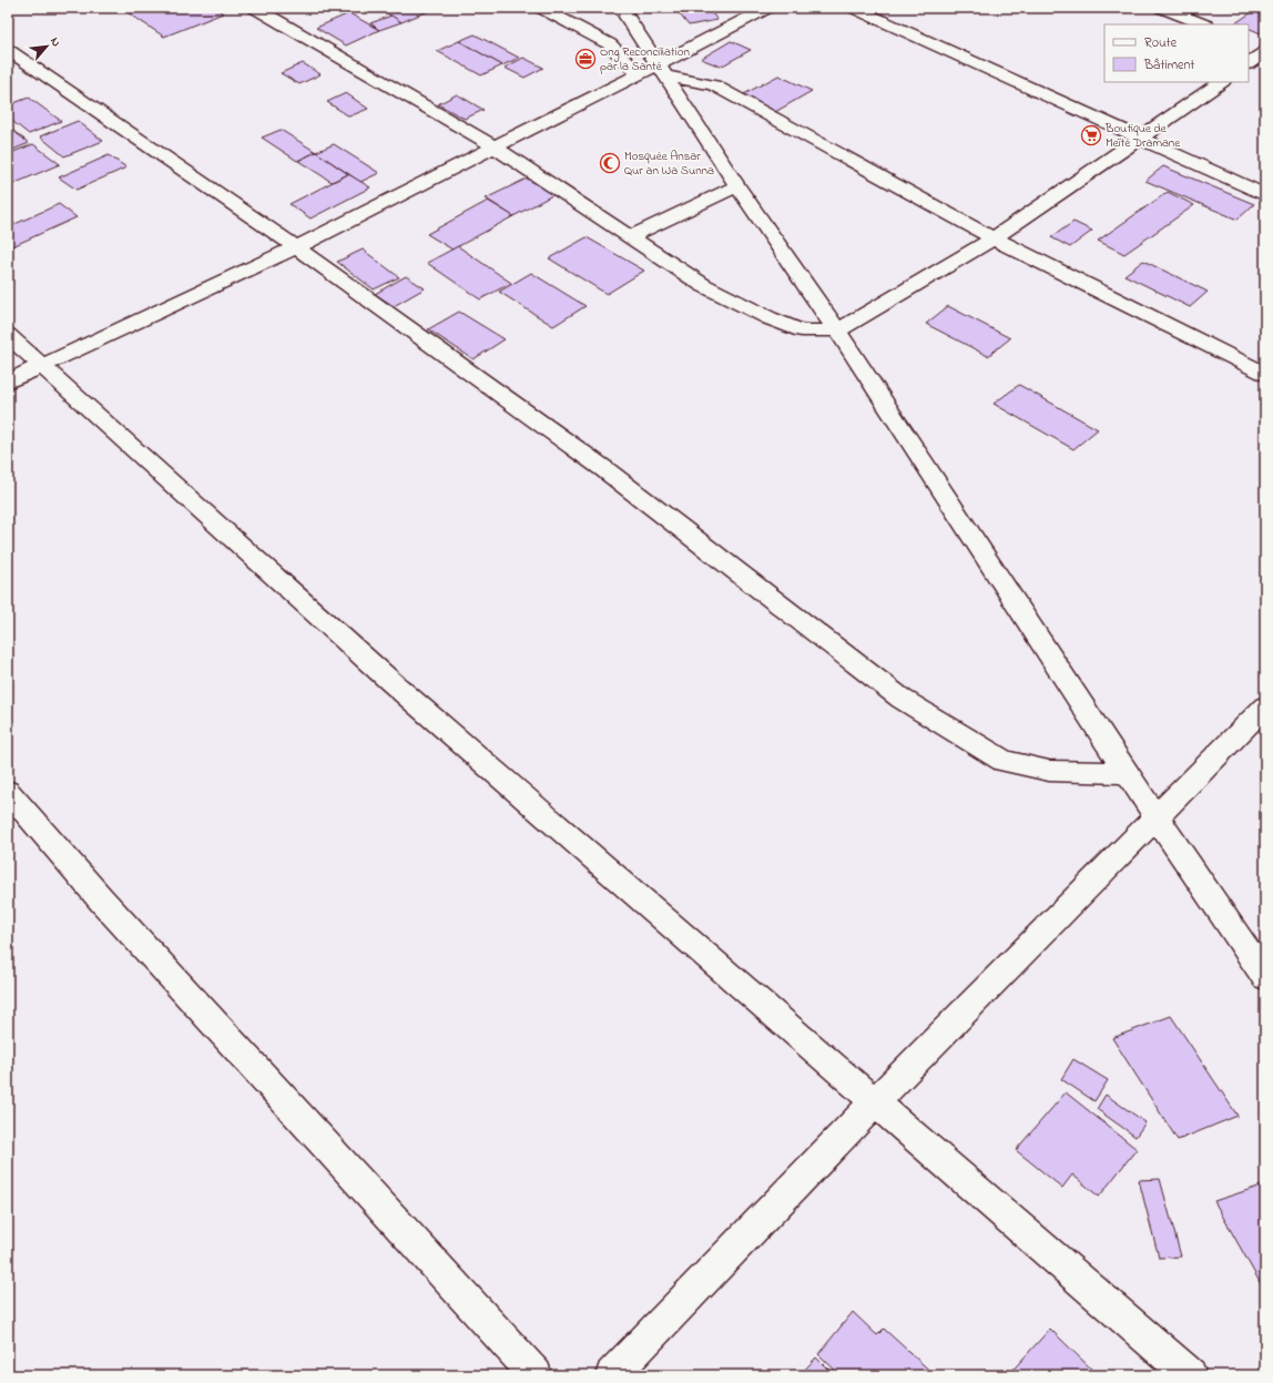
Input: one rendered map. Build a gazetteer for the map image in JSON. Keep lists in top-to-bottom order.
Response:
{
  "places": {
    "office": ["Ong Reconciliation par la Santé"],
    "supermarket": ["Boutique de Meïté Dramane"],
    "mosque": ["Mosquée Ansar Qur an Wa Sunna"]
  },
  "legend": ["Route", "Bâtiment"],
  "north": "top right"
}
